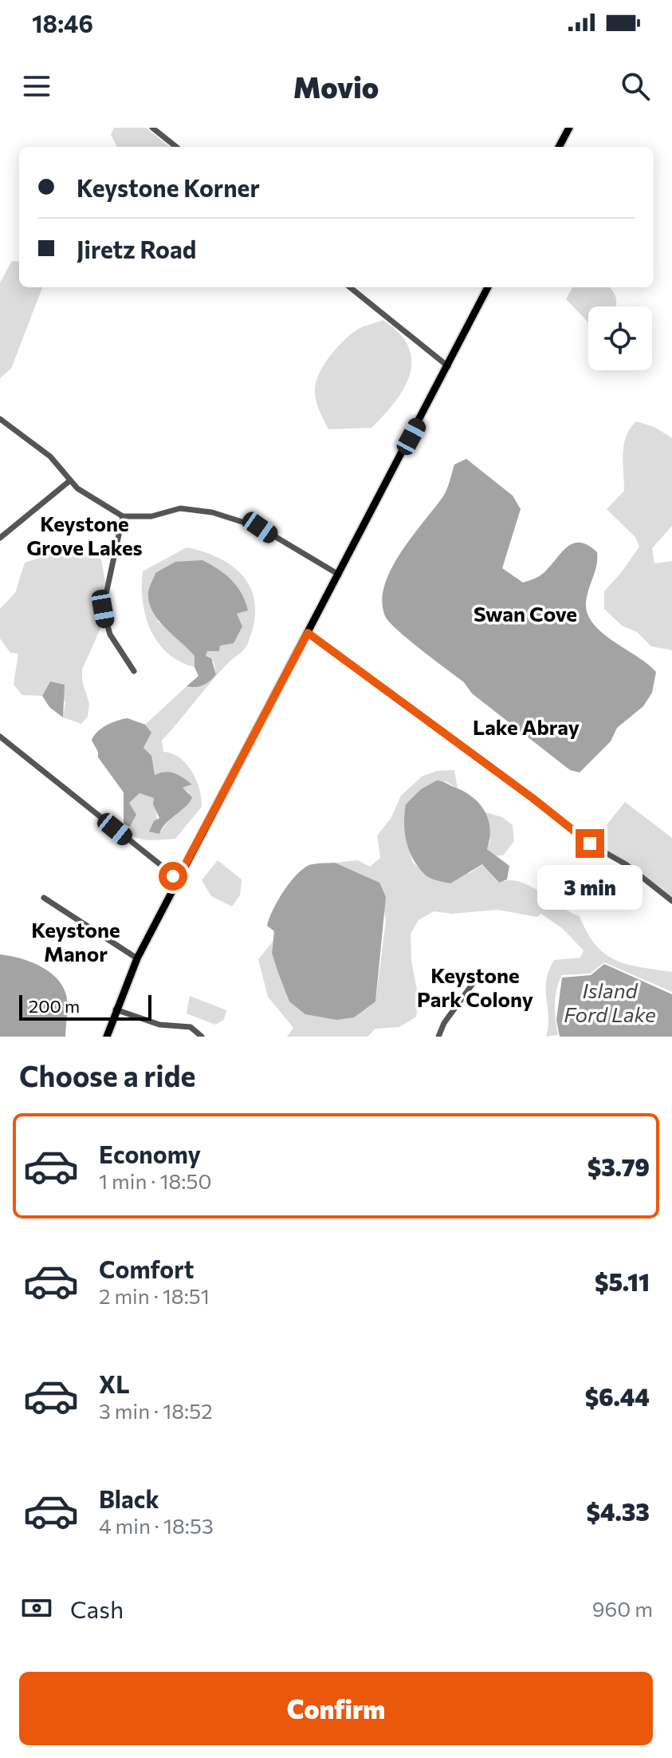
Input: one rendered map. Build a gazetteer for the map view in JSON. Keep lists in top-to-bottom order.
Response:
{
  "districts": [
    "Keystone Grove Lakes",
    "Swan Cove",
    "Lake Abray",
    "Keystone Manor",
    "Keystone Park Colony"
  ],
  "water": ["Island Ford Lake"],
  "scale_bar": "200 m",
  "page": {
    "status": "18:46",
    "header": "Movio",
    "banner": ["Keystone Korner", "Jiretz Road"],
    "bubble": "3 min",
    "scale": "200 m",
    "heading": "Choose a ride",
    "list": [
      {
        "name": "Economy",
        "note": "1 min · 18:50",
        "value": "$3.79"
      },
      {
        "name": "Comfort",
        "note": "2 min · 18:51",
        "value": "$5.11"
      },
      {
        "name": "XL",
        "note": "3 min · 18:52",
        "value": "$6.44"
      },
      {
        "name": "Black",
        "note": "4 min · 18:53",
        "value": "$4.33"
      }
    ],
    "pay": ["Cash", "960 m"],
    "buttons": "Confirm"
  }
}
